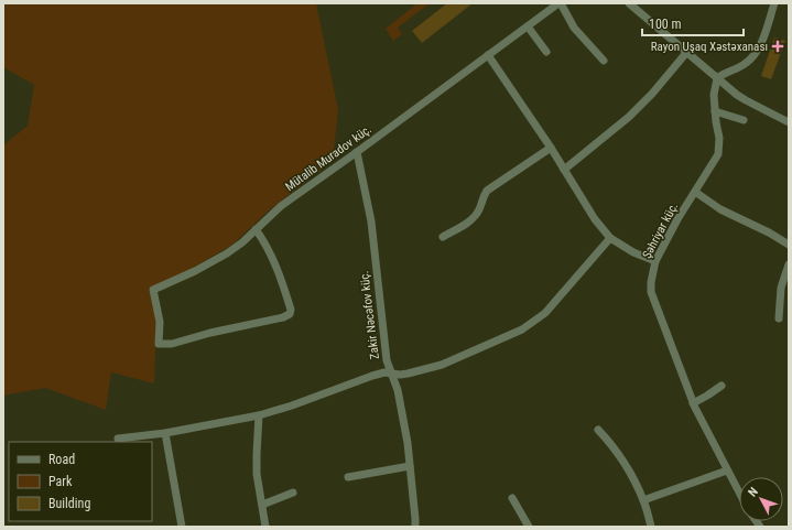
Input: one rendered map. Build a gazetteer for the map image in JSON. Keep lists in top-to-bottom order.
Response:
{
  "streets": {
    "street": ["Mütalib Muradov küç.", "Şəhriyar küç.", "Zakir Nəcəfov küç."]
  },
  "crossings": [
    ["Mütalib Muradov küç.", "Zakir Nəcəfov küç."]
  ],
  "places": {
    "health": ["Rayon Uşaq Xəstəxanası"]
  },
  "legend": ["Road", "Park", "Building"],
  "scale_bar": "100 m",
  "north": "top left"
}
